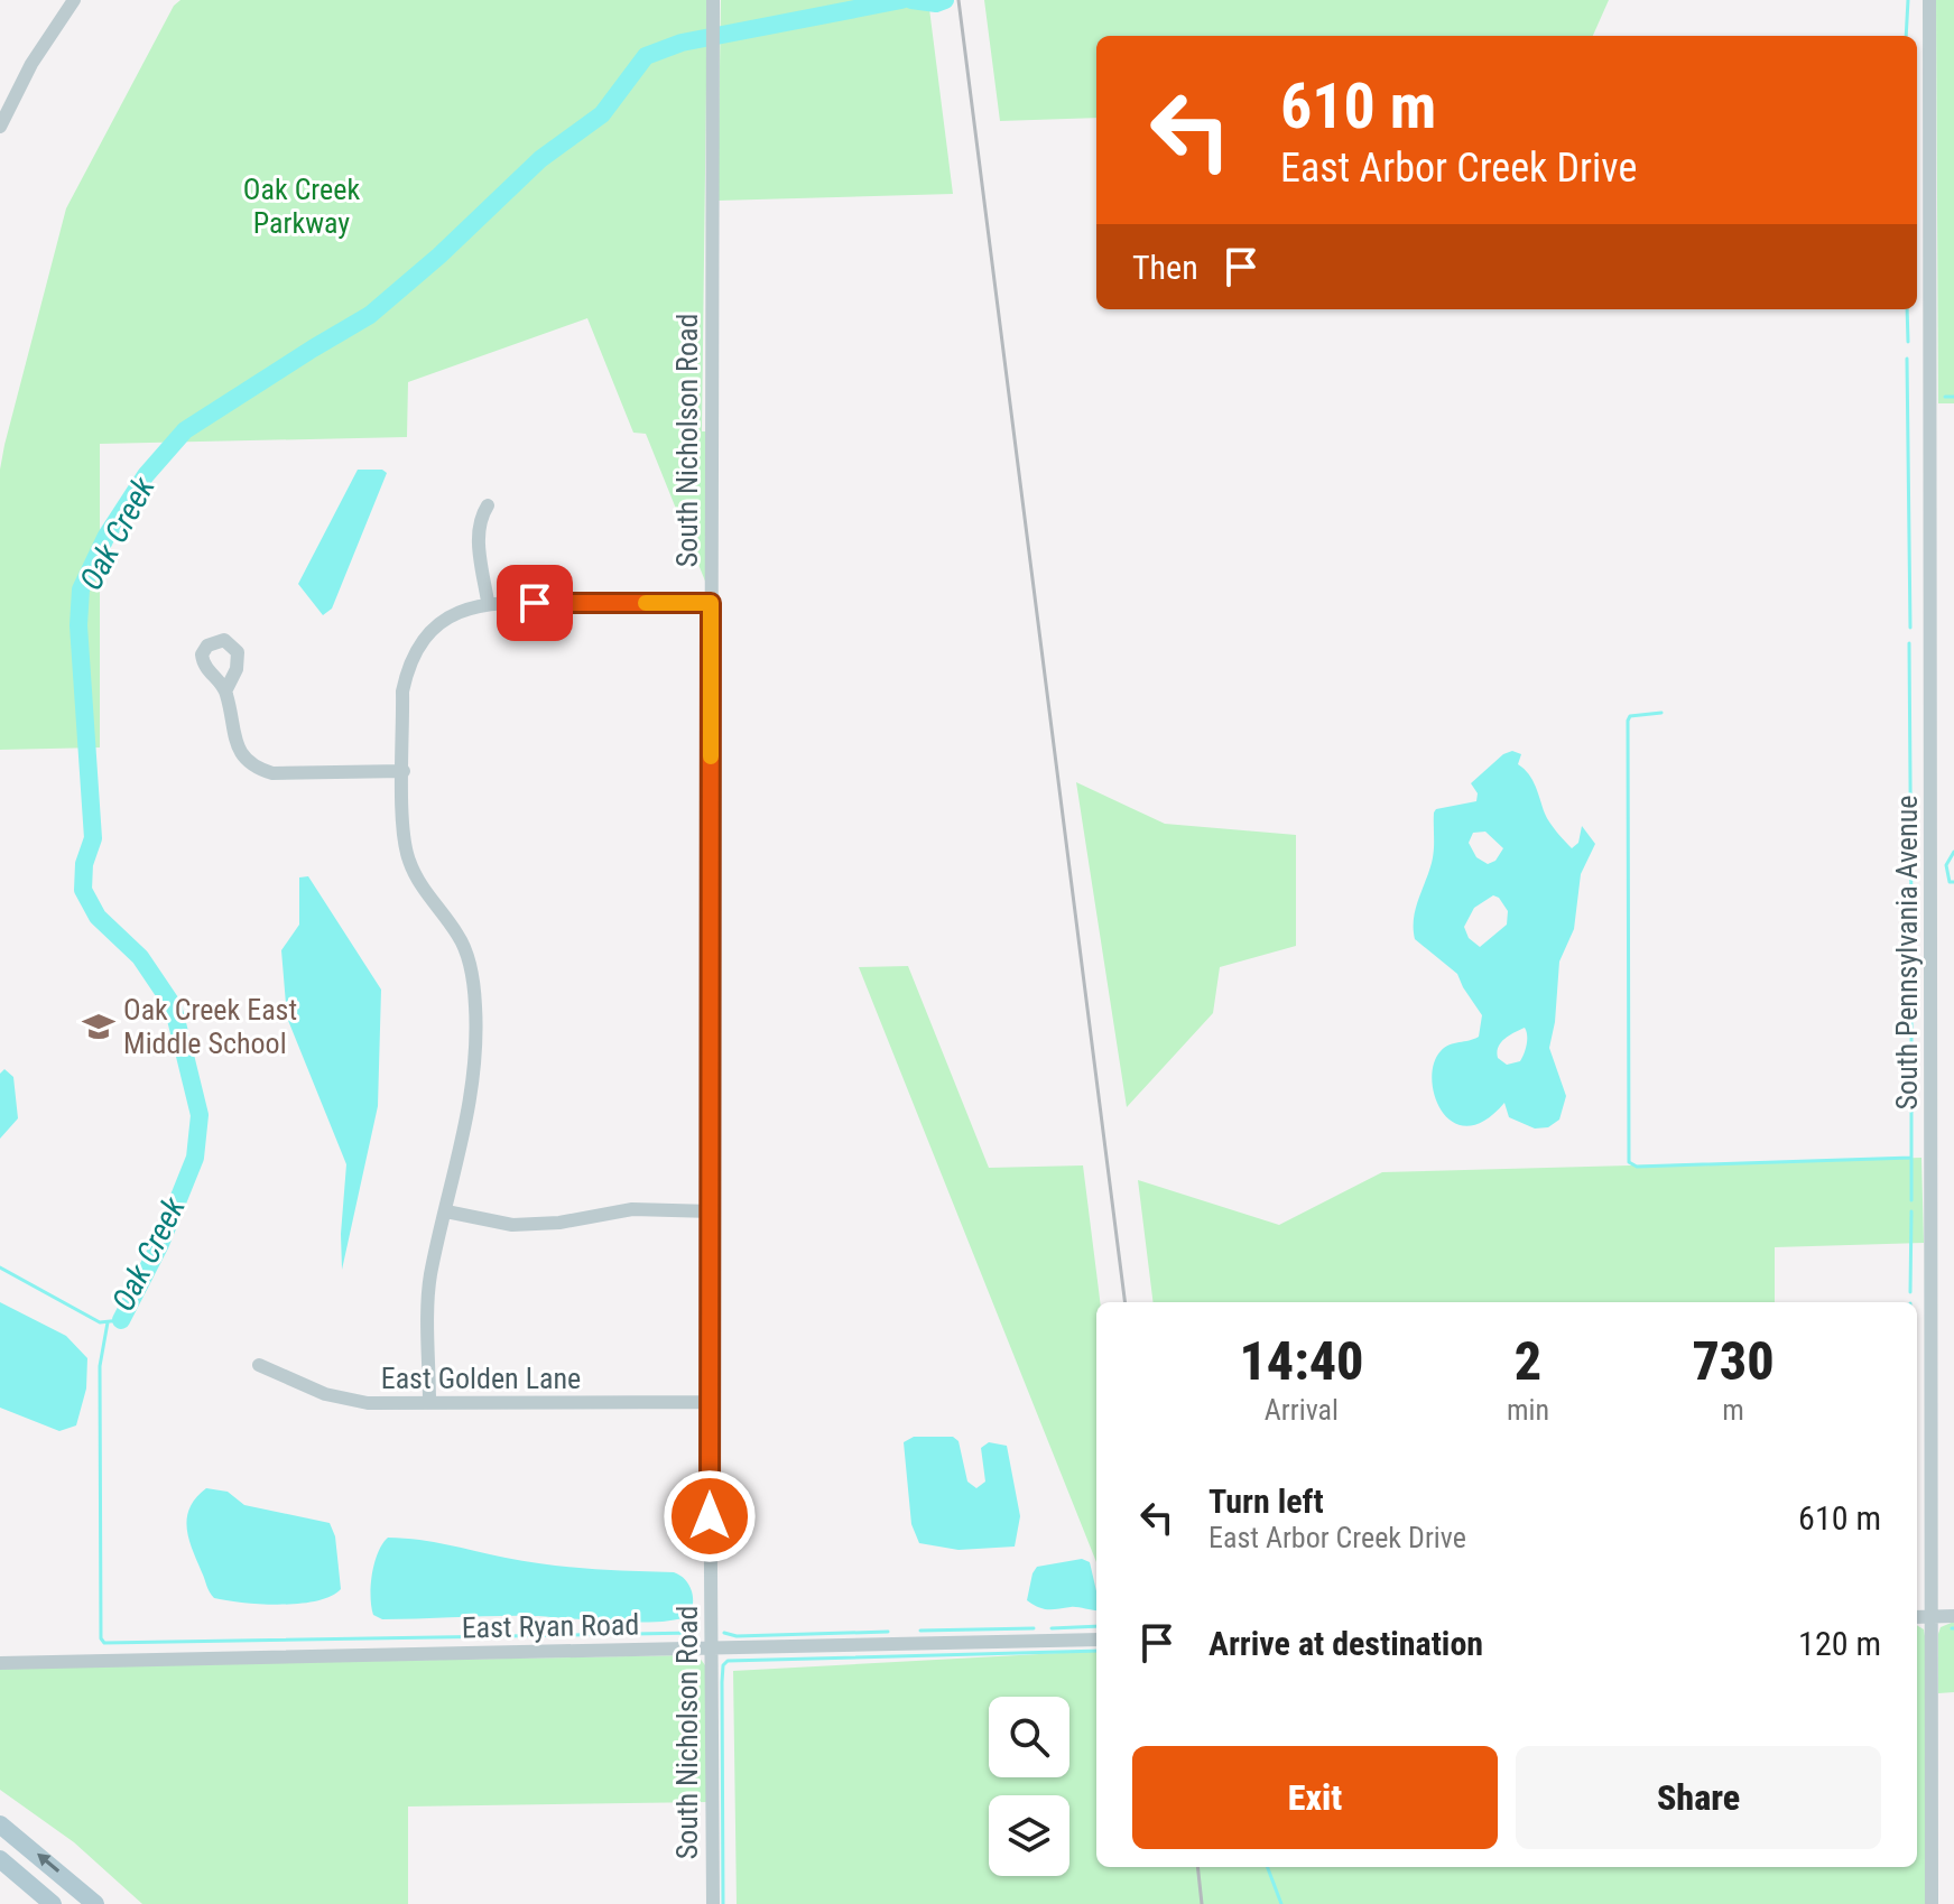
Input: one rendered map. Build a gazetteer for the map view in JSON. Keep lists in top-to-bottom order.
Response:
{
  "streets": {
    "street": [
      "South Nicholson Road",
      "South Pennsylvania Avenue",
      "East Golden Lane",
      "East Ryan Road"
    ]
  },
  "crossings": [
    ["South Nicholson Road", "East Golden Lane"],
    ["South Nicholson Road", "East Ryan Road"]
  ],
  "water": ["Oak Creek"],
  "parks": ["Oak Creek Parkway"],
  "places": {
    "school or university": ["Oak Creek East Middle School"]
  },
  "page": {
    "turn": ["610 m", "East Arbor Creek Drive"],
    "then": "Then",
    "eta": [
      "14:40",
      "Arrival",
      "2",
      "min",
      "730",
      "m"
    ],
    "list": [
      {
        "name": "Turn left",
        "note": "East Arbor Creek Drive",
        "value": "610 m"
      },
      {
        "name": "Arrive at destination",
        "value": "120 m"
      }
    ],
    "buttons": ["Exit", "Share"]
  }
}
